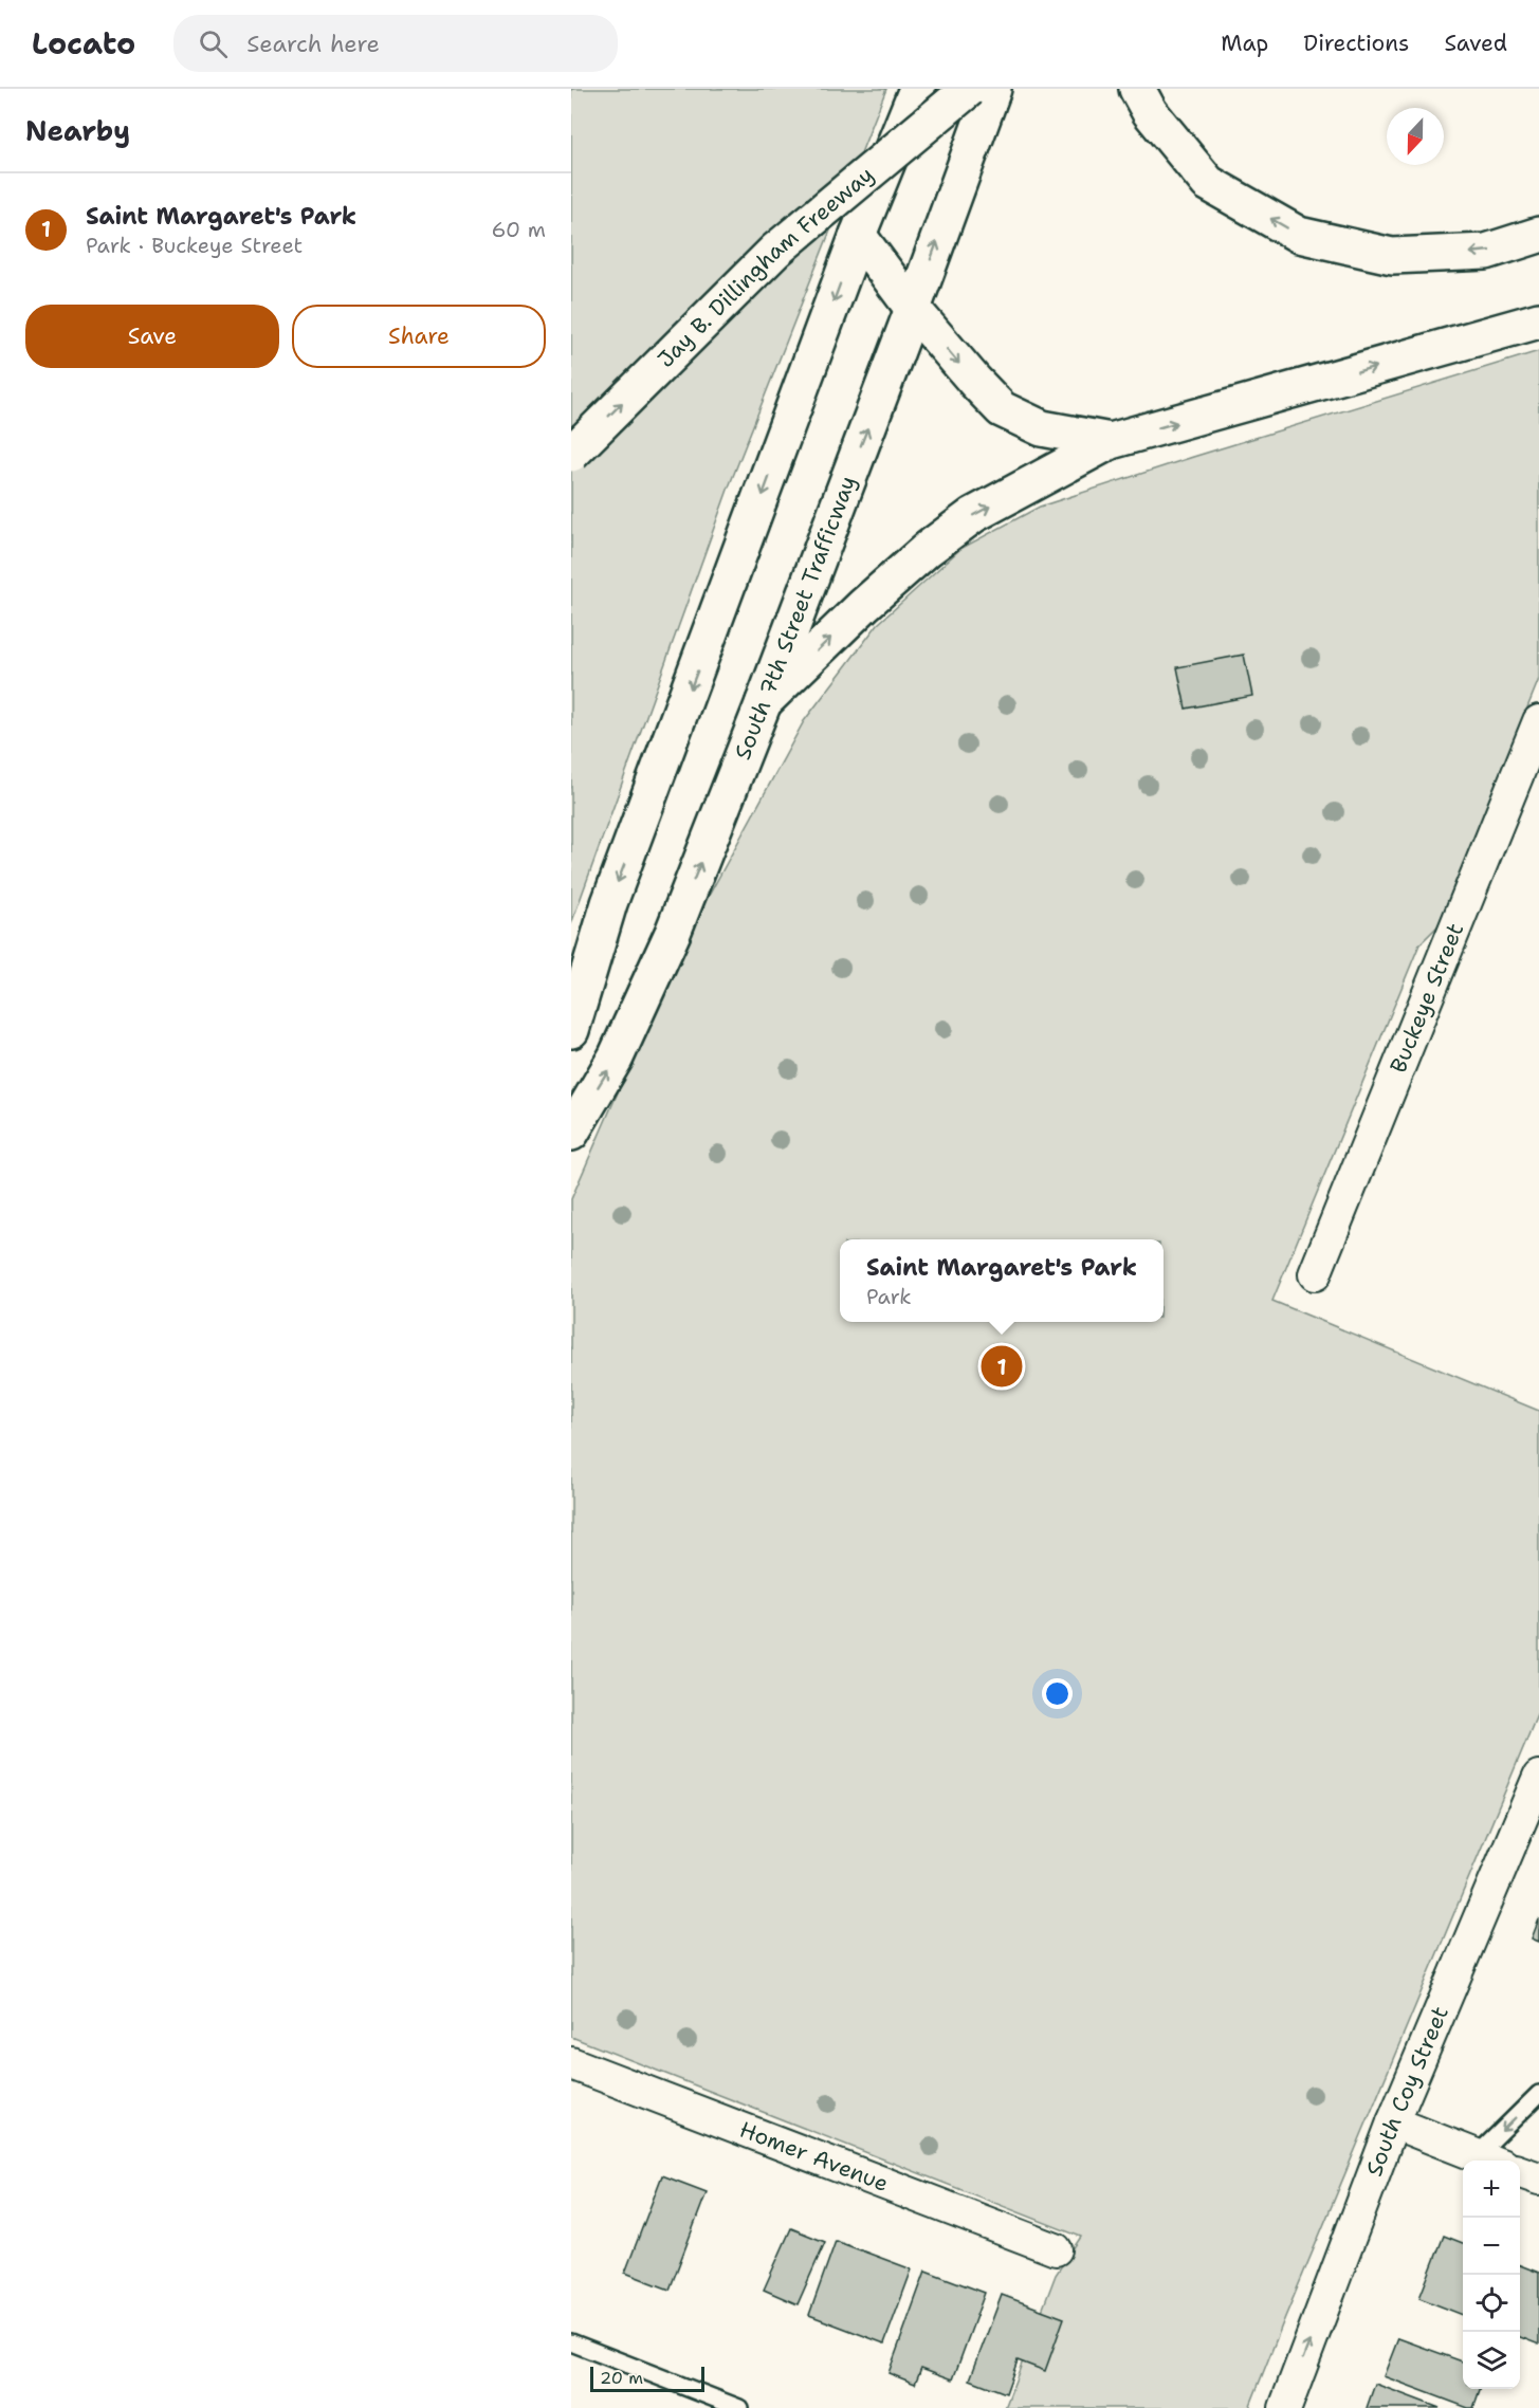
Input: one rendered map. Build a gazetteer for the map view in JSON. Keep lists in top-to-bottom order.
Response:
{
  "streets": {
    "main road": ["Jay B. Dillingham Freeway", "South 7th Street Trafficway"],
    "street": ["Buckeye Street", "South Coy Street", "Homer Avenue"]
  },
  "one_way": ["South Coy Street"],
  "scale_bar": "20 m",
  "north": "bottom",
  "page": {
    "header": "Locato",
    "search": "Search here",
    "nav": ["Map", "Directions", "Saved"],
    "heading": "Nearby",
    "list": [
      {
        "mark": "1",
        "name": "Saint Margaret's Park",
        "note": "Park · Buckeye Street",
        "value": "60 m"
      }
    ],
    "buttons": ["Save", "Share"],
    "popup": ["Saint Margaret's Park", "Park"],
    "pins": "1",
    "map_buttons": ["+", "−"],
    "scale": "20 m"
  }
}
